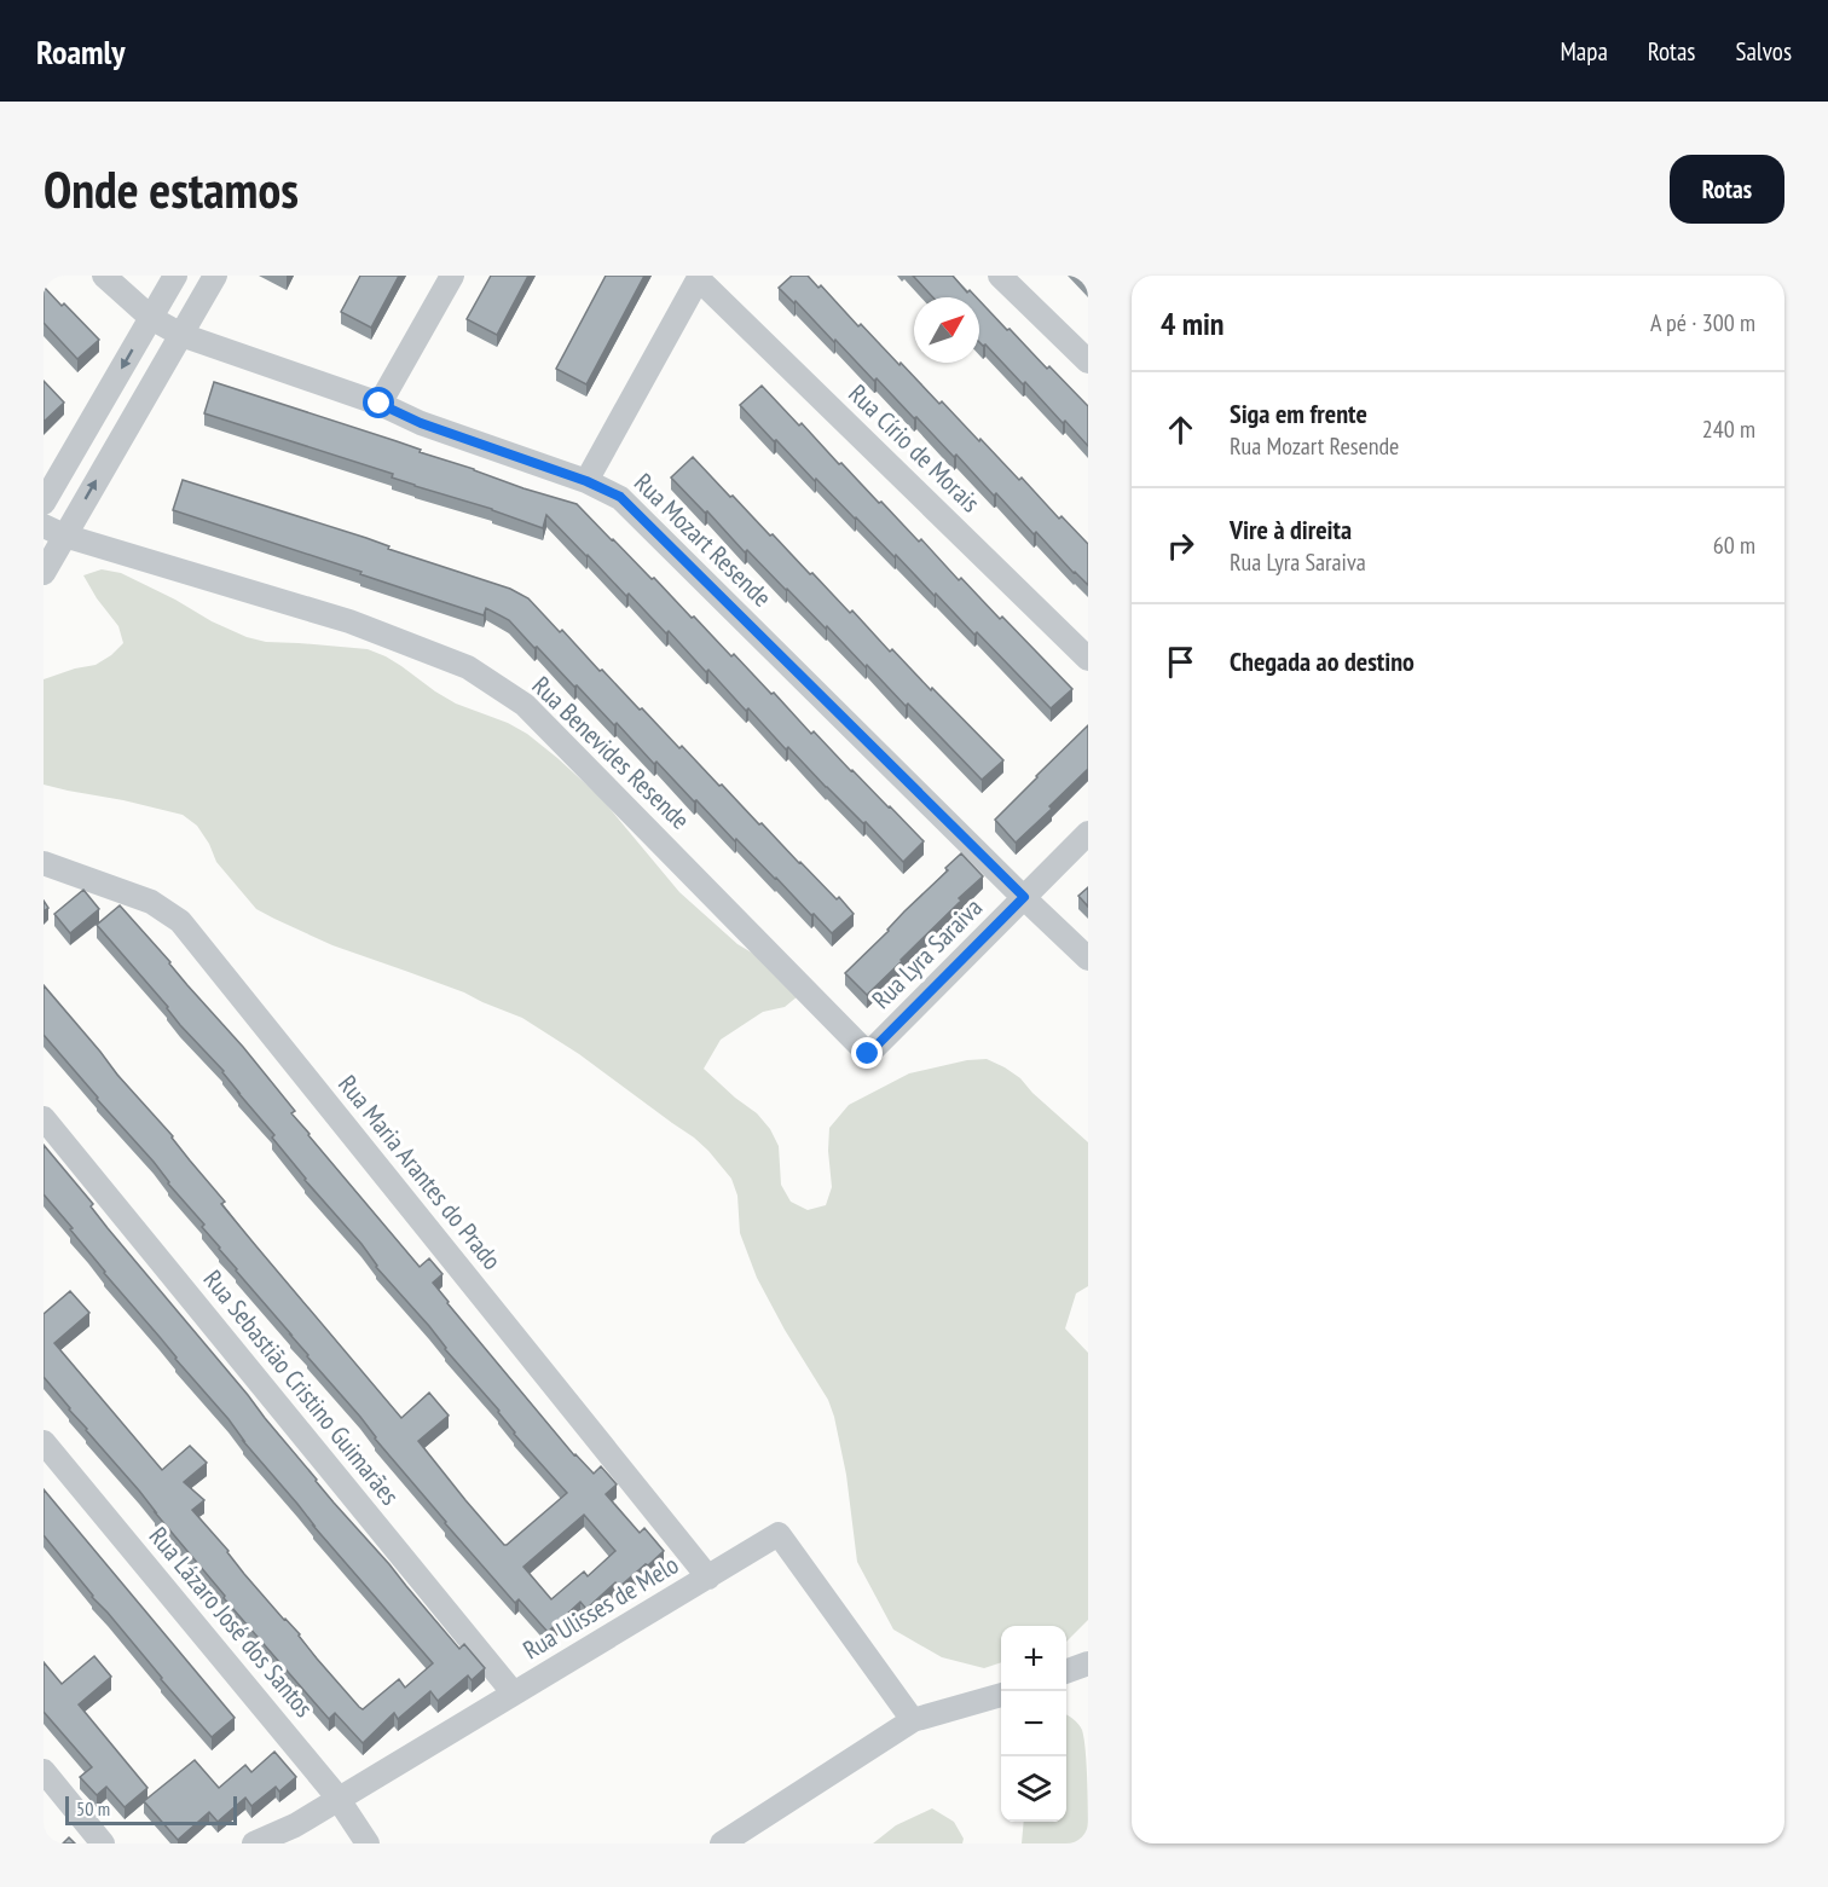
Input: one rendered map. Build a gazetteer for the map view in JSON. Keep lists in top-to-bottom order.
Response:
{
  "streets": {
    "street": [
      "Rua Círio de Morais",
      "Rua Mozart Resende",
      "Rua Benevides Resende",
      "Rua Lyra Saraiva",
      "Rua Maria Arantes do Prado",
      "Rua Sebastião Cristino Guimarães",
      "Rua Ulisses de Melo",
      "Rua Lázaro José dos Santos"
    ]
  },
  "crossings": [
    ["Rua Mozart Resende", "Rua Lyra Saraiva"],
    ["Rua Benevides Resende", "Rua Lyra Saraiva"],
    ["Rua Maria Arantes do Prado", "Rua Ulisses de Melo"],
    ["Rua Sebastião Cristino Guimarães", "Rua Ulisses de Melo"],
    ["Rua Ulisses de Melo", "Rua Lázaro José dos Santos"]
  ],
  "scale_bar": "50 m",
  "north": "top right",
  "page": {
    "header": "Roamly",
    "nav": ["Mapa", "Rotas", "Salvos"],
    "buttons": "Rotas",
    "title": "Onde estamos",
    "heading": ["4 min", "A pé · 300 m"],
    "list": [
      ["Siga em frente", "Rua Mozart Resende", "240 m"],
      ["Vire à direita", "Rua Lyra Saraiva", "60 m"],
      "Chegada ao destino"
    ],
    "map_buttons": ["+", "−"],
    "scale": "50 m"
  }
}
